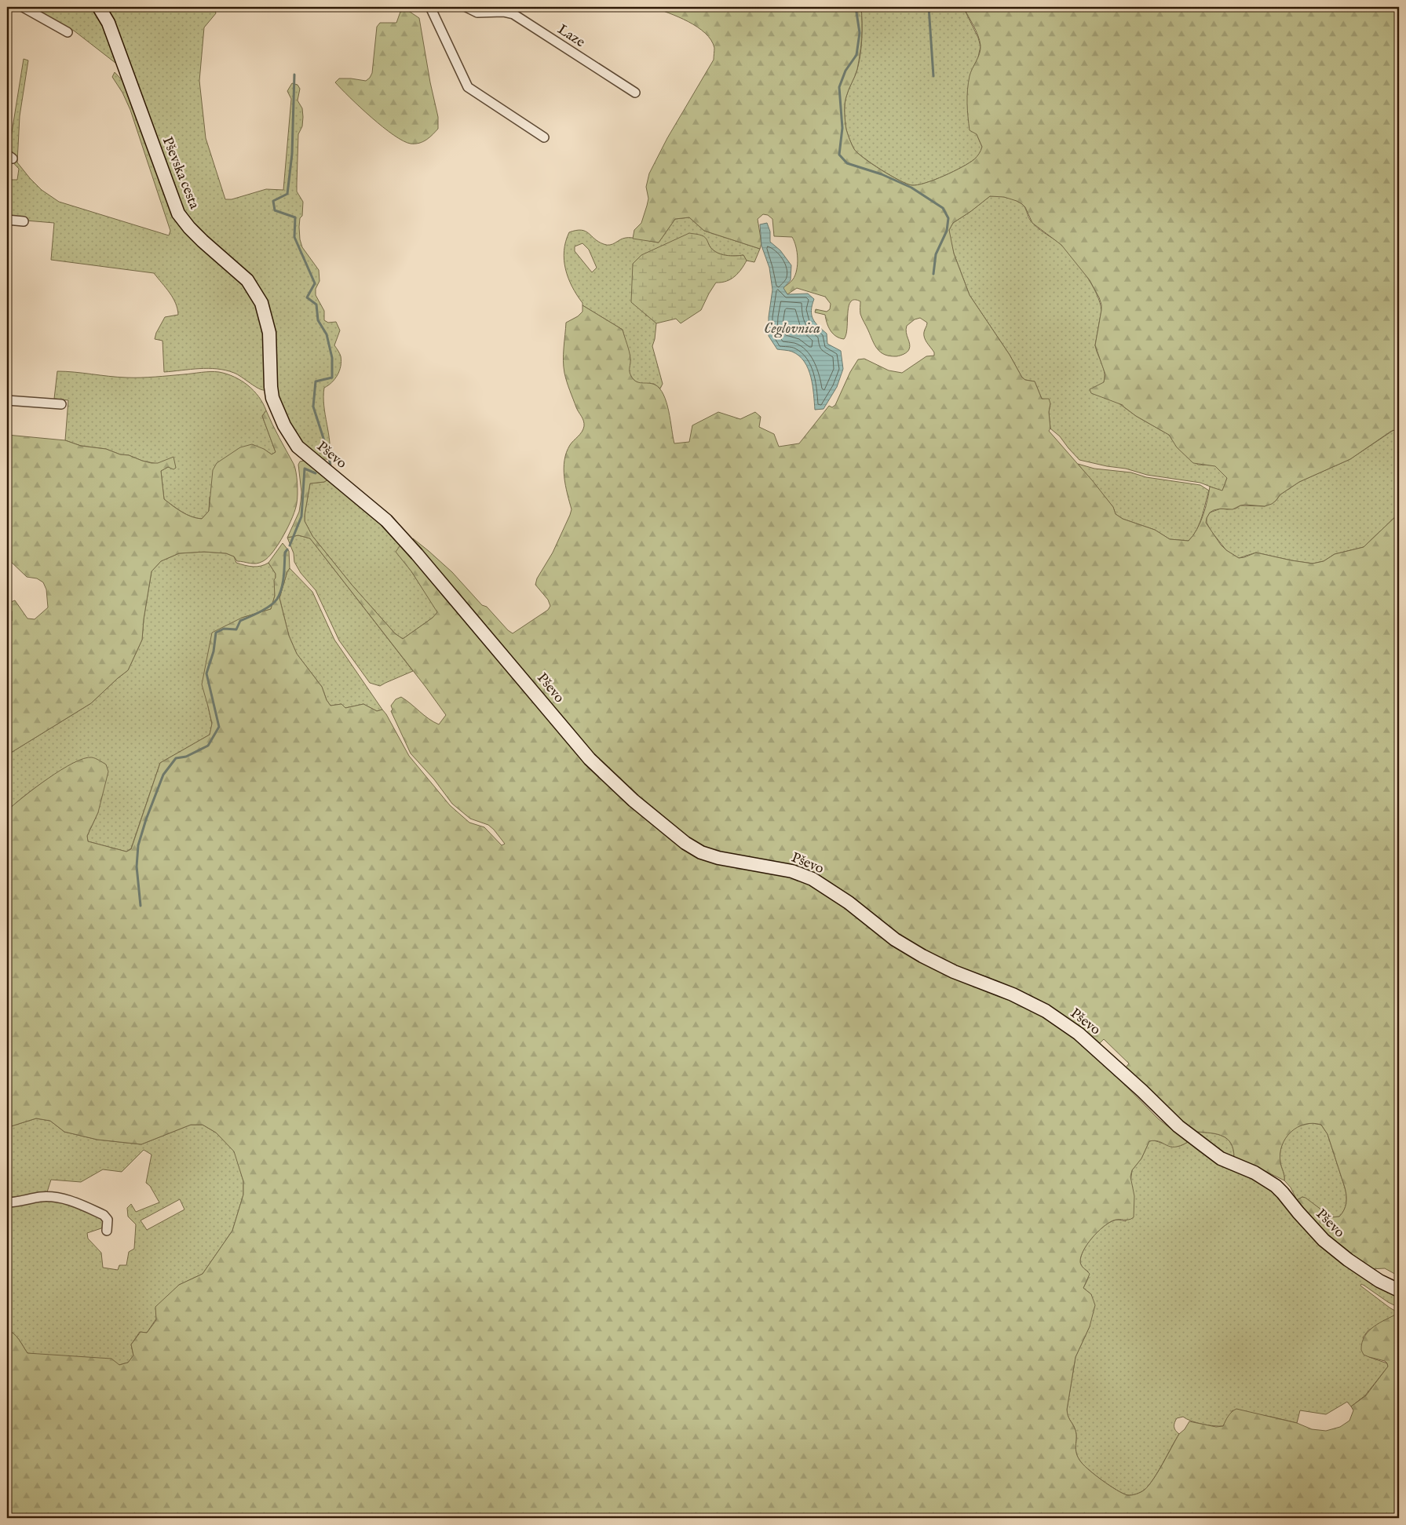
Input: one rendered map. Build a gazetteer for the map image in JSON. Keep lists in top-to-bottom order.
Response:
{
  "streets": {
    "street": ["Laze", "Pševska cesta", "Pševo"]
  },
  "crossings": [
    ["Pševska cesta", "Pševo"]
  ],
  "water": ["Ceglovnica"]
}
